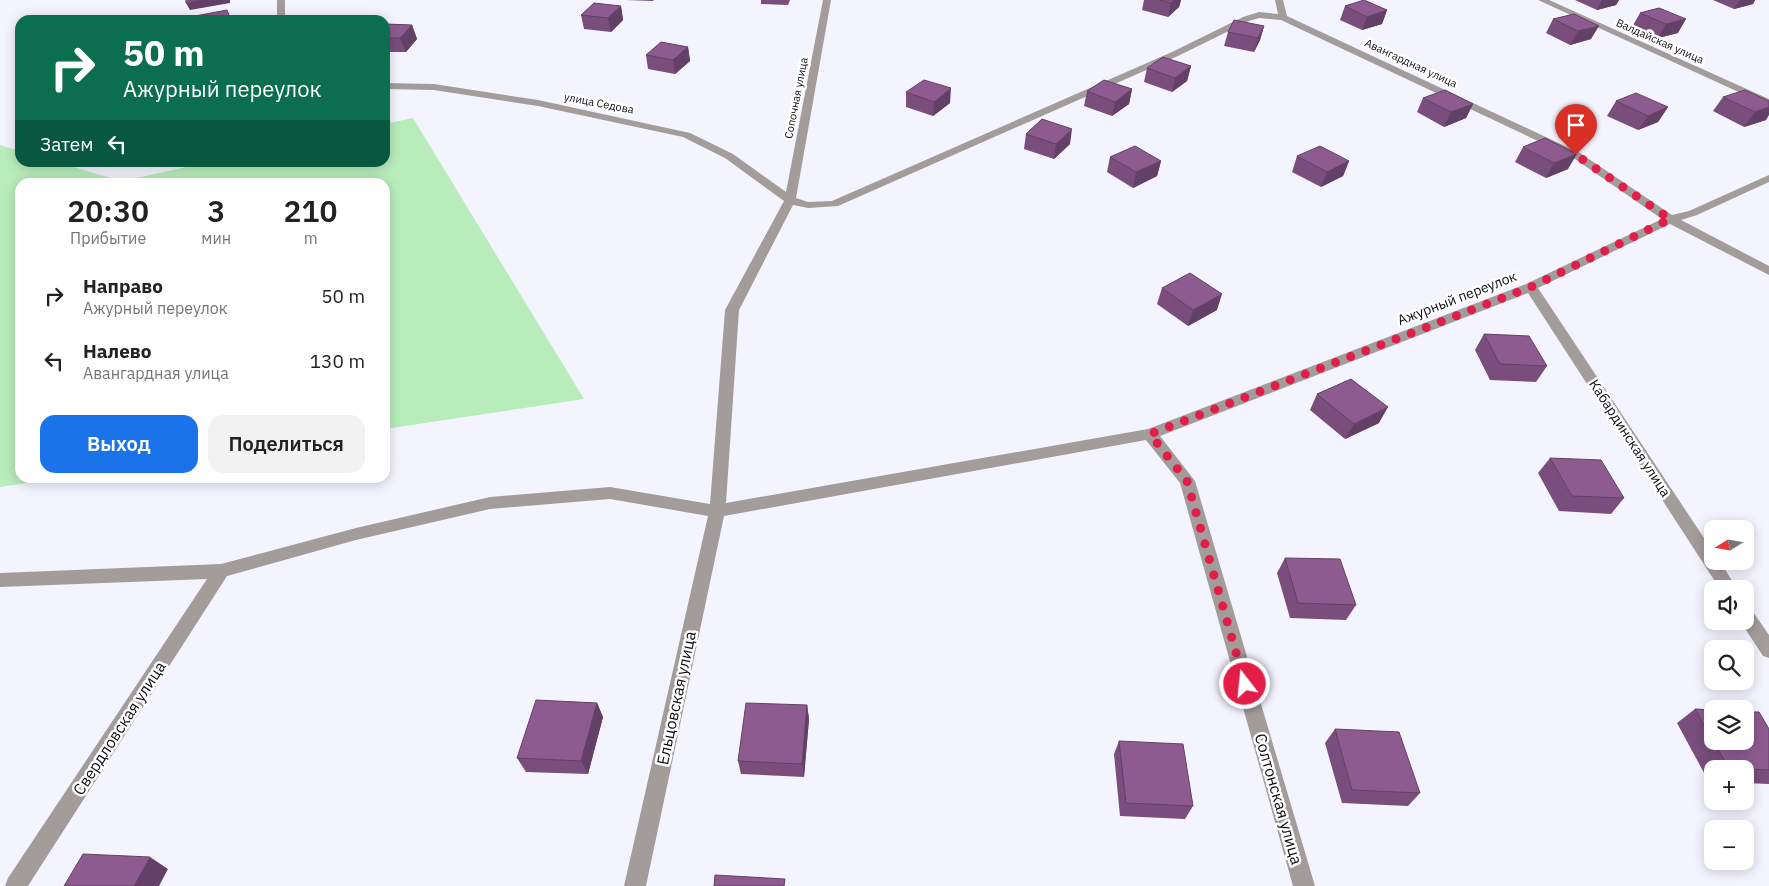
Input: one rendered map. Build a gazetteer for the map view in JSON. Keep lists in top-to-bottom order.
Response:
{
  "streets": {
    "street": [
      "Валдайская улица",
      "Авангардная улица",
      "Сопочная улица",
      "улица Седова",
      "Ажурный переулок",
      "Кабардинская улица",
      "Ельцовская улица",
      "Свердловская улица",
      "Солтонская улица"
    ]
  },
  "crossings": [
    ["Авангардная улица", "Ажурный переулок"],
    ["Сопочная улица", "улица Седова"],
    ["Сопочная улица", "Ажурный переулок"],
    ["Сопочная улица", "Ельцовская улица"],
    ["Ажурный переулок", "Кабардинская улица"],
    ["Ажурный переулок", "Ельцовская улица"],
    ["Ажурный переулок", "Свердловская улица"],
    ["Ажурный переулок", "Солтонская улица"]
  ],
  "north": "left",
  "page": {
    "turn": ["50 m", "Ажурный переулок"],
    "then": "Затем",
    "eta": [
      "20:30",
      "Прибытие",
      "3",
      "мин",
      "210",
      "m"
    ],
    "list": [
      {
        "name": "Направо",
        "note": "Ажурный переулок",
        "value": "50 m"
      },
      {
        "name": "Налево",
        "note": "Авангардная улица",
        "value": "130 m"
      }
    ],
    "buttons": ["Выход", "Поделиться"],
    "map_buttons": ["+", "−"]
  }
}
